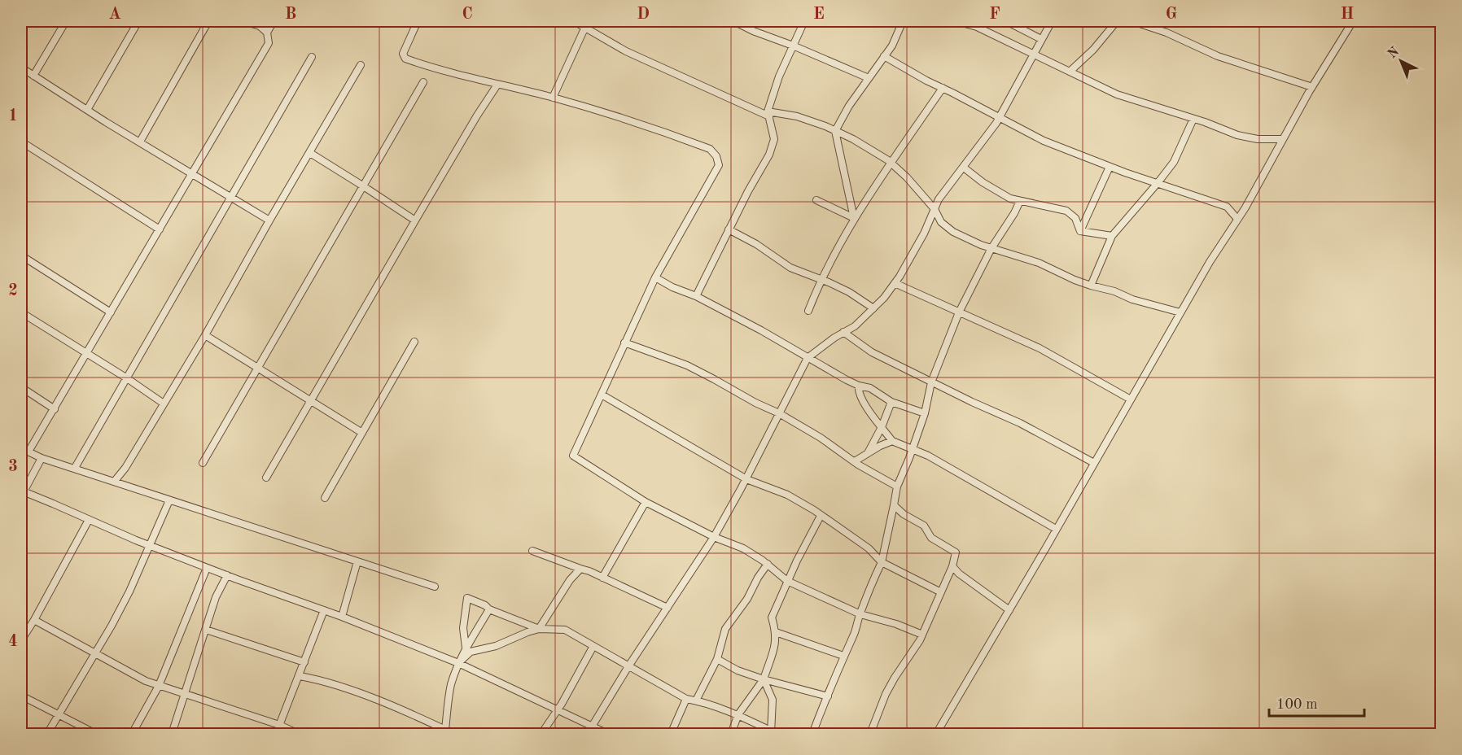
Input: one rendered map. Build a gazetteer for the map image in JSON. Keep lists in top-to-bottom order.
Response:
{
  "scale_bar": "100 m",
  "north": "top left",
  "grid": {
    "columns": [
      "A",
      "B",
      "C",
      "D",
      "E",
      "F",
      "G",
      "H"
    ],
    "rows": [
      "1",
      "2",
      "3",
      "4"
    ]
  }
}
